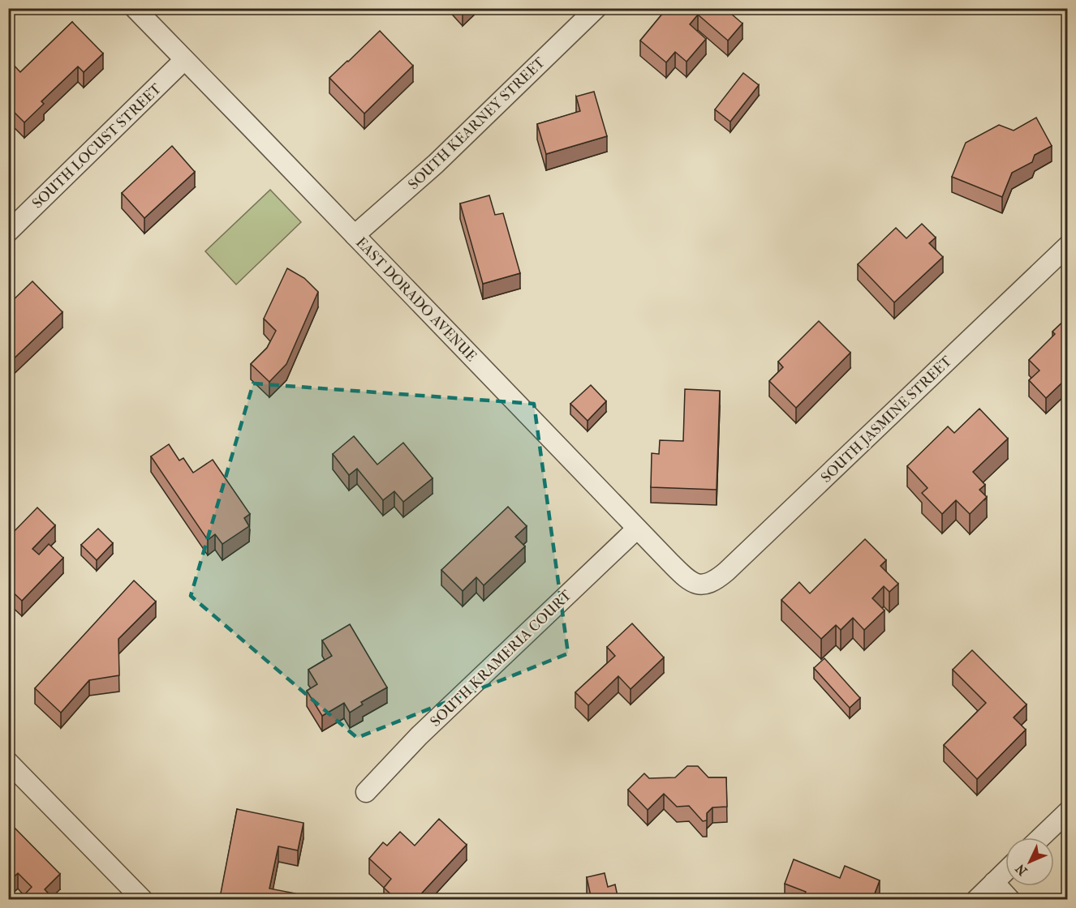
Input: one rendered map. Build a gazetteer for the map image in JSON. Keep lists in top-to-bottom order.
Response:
{
  "streets": {
    "street": [
      "SOUTH KEARNEY STREET",
      "SOUTH LOCUST STREET",
      "EAST DORADO AVENUE",
      "SOUTH JASMINE STREET",
      "SOUTH KRAMERIA COURT"
    ]
  },
  "crossings": [
    ["SOUTH KEARNEY STREET", "EAST DORADO AVENUE"],
    ["SOUTH LOCUST STREET", "EAST DORADO AVENUE"],
    ["EAST DORADO AVENUE", "SOUTH JASMINE STREET"],
    ["EAST DORADO AVENUE", "SOUTH KRAMERIA COURT"]
  ],
  "north": "bottom left"
}
